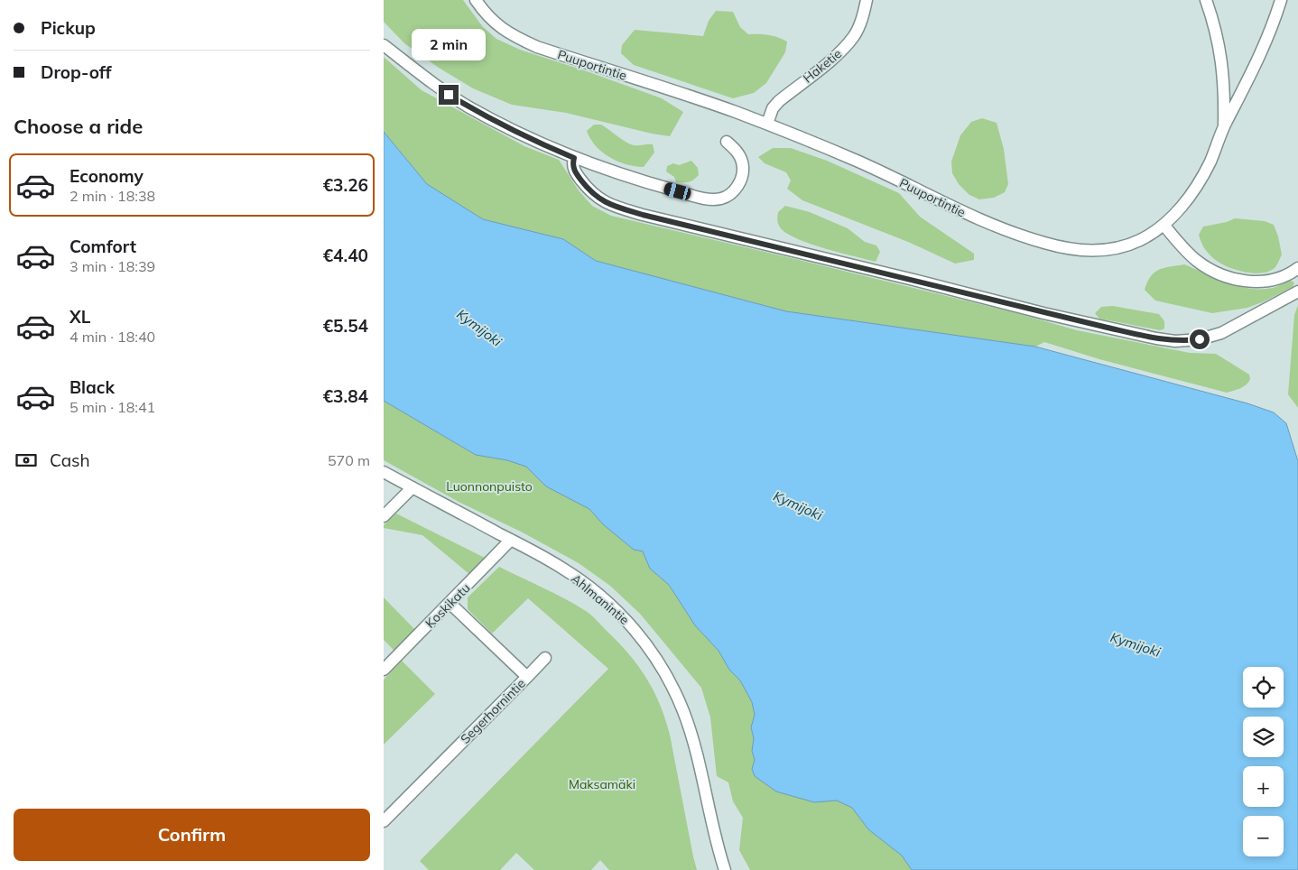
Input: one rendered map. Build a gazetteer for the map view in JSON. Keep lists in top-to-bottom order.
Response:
{
  "streets": {
    "street": [
      "Puuportintie",
      "Haketie",
      "Ahlmanintie",
      "Koskikatu",
      "Segerhornintie"
    ]
  },
  "crossings": [
    ["Puuportintie", "Haketie"],
    ["Ahlmanintie", "Koskikatu"],
    ["Koskikatu", "Segerhornintie"]
  ],
  "water": ["Kymijoki"],
  "parks": ["Luonnonpuisto", "Maksamäki"],
  "page": {
    "banner": ["Pickup", "Drop-off"],
    "bubble": "2 min",
    "heading": "Choose a ride",
    "list": [
      {
        "name": "Economy",
        "note": "2 min · 18:38",
        "value": "€3.26"
      },
      {
        "name": "Comfort",
        "note": "3 min · 18:39",
        "value": "€4.40"
      },
      {
        "name": "XL",
        "note": "4 min · 18:40",
        "value": "€5.54"
      },
      {
        "name": "Black",
        "note": "5 min · 18:41",
        "value": "€3.84"
      }
    ],
    "pay": ["Cash", "570 m"],
    "map_buttons": ["+", "−"],
    "buttons": "Confirm"
  }
}
